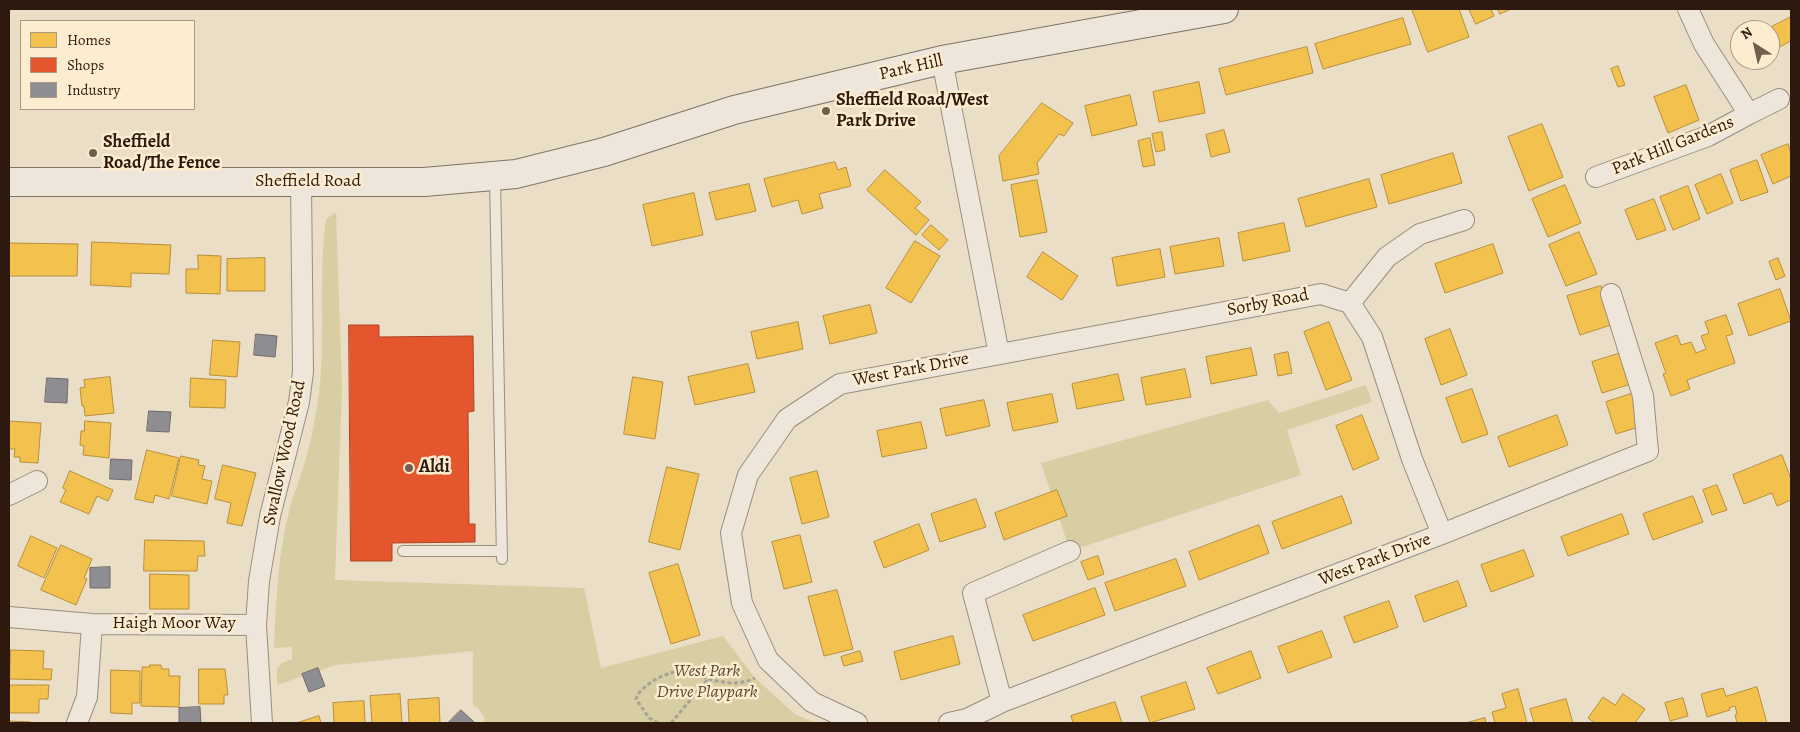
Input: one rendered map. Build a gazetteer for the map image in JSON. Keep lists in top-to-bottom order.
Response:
{
  "streets": {
    "street": [
      "Park Hill",
      "Park Hill Gardens",
      "Sheffield Road",
      "Sorby Road",
      "West Park Drive",
      "Swallow Wood Road",
      "Haigh Moor Way"
    ]
  },
  "crossings": [
    ["Park Hill", "Sheffield Road"],
    ["Sheffield Road", "Swallow Wood Road"],
    ["Sorby Road", "West Park Drive"],
    ["Swallow Wood Road", "Haigh Moor Way"]
  ],
  "parks": ["West Park Drive Playpark"],
  "places": ["Sheffield Road/West Park Drive", "Sheffield Road/The Fence", "Aldi"],
  "legend": ["Homes", "Shops", "Industry"],
  "north": "top left"
}
